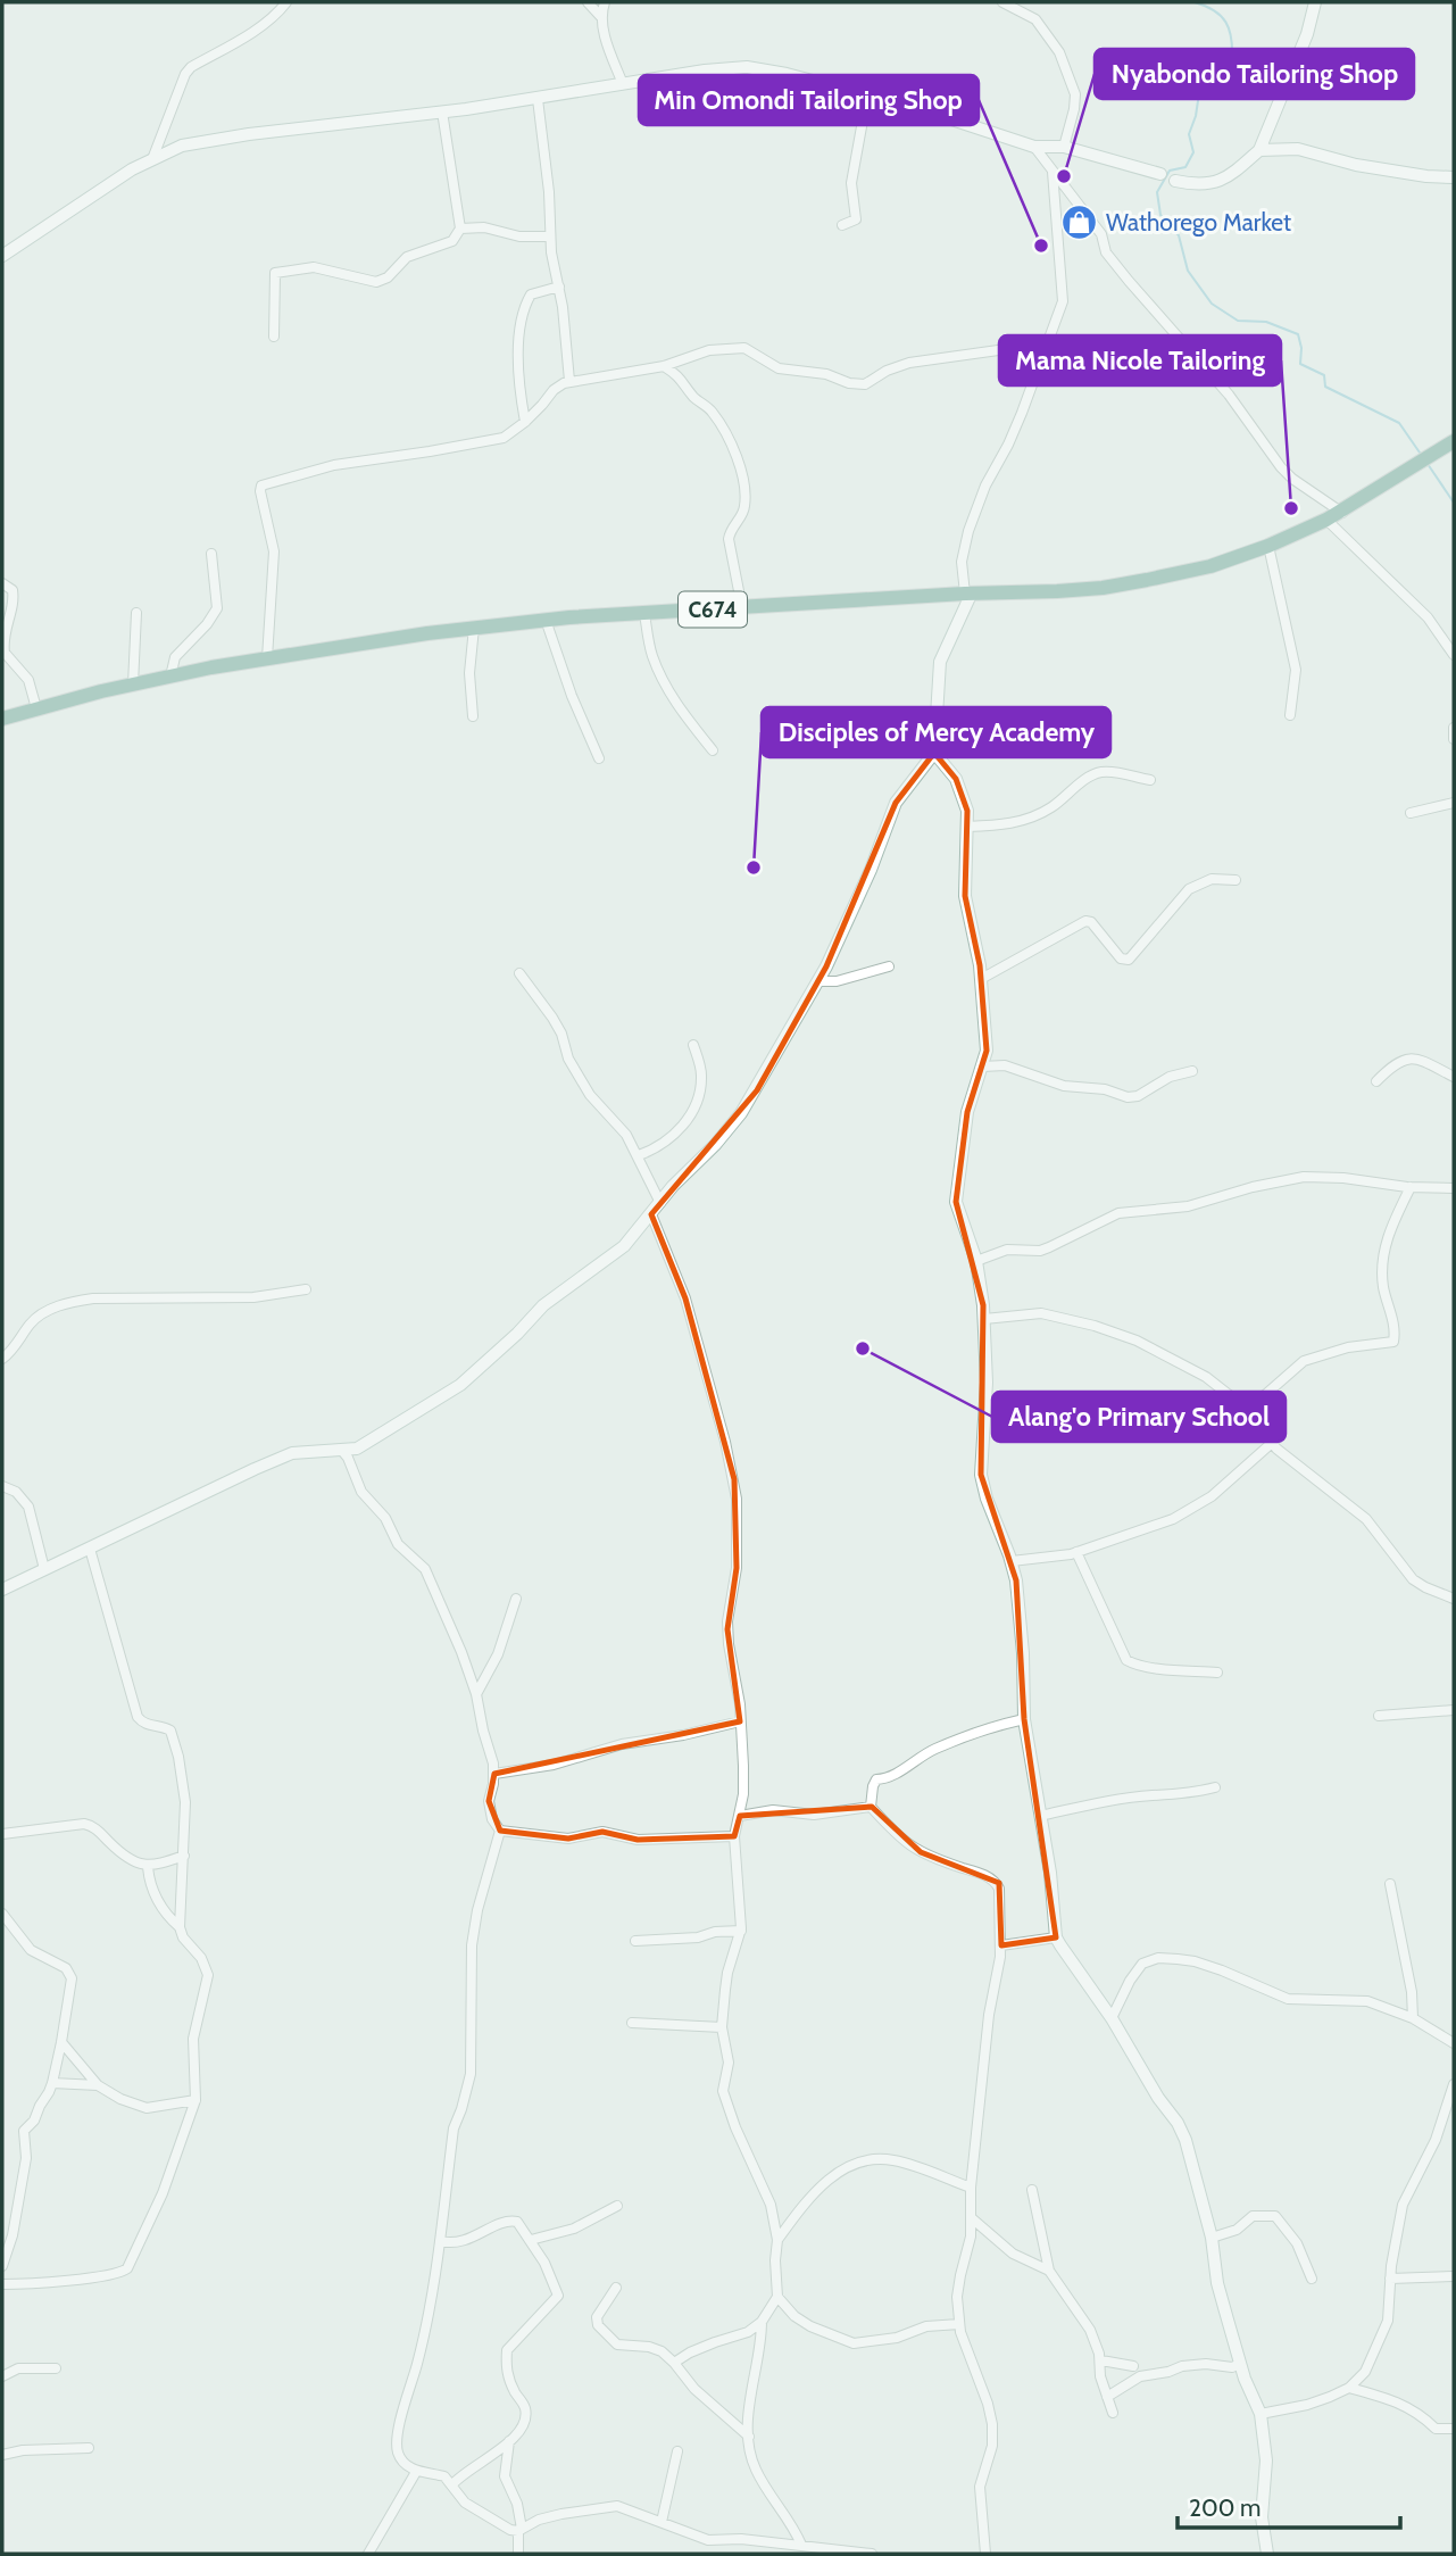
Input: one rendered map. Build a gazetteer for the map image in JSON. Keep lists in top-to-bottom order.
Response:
{
  "streets": {
    "main road": ["C674"]
  },
  "places": {
    "other": [
      "Nyabondo Tailoring Shop",
      "Min Omondi Tailoring Shop",
      "Mama Nicole Tailoring",
      "Disciples of Mercy Academy",
      "Alang'o Primary School"
    ],
    "shop": ["Wathorego Market"]
  },
  "scale_bar": "200 m"
}
